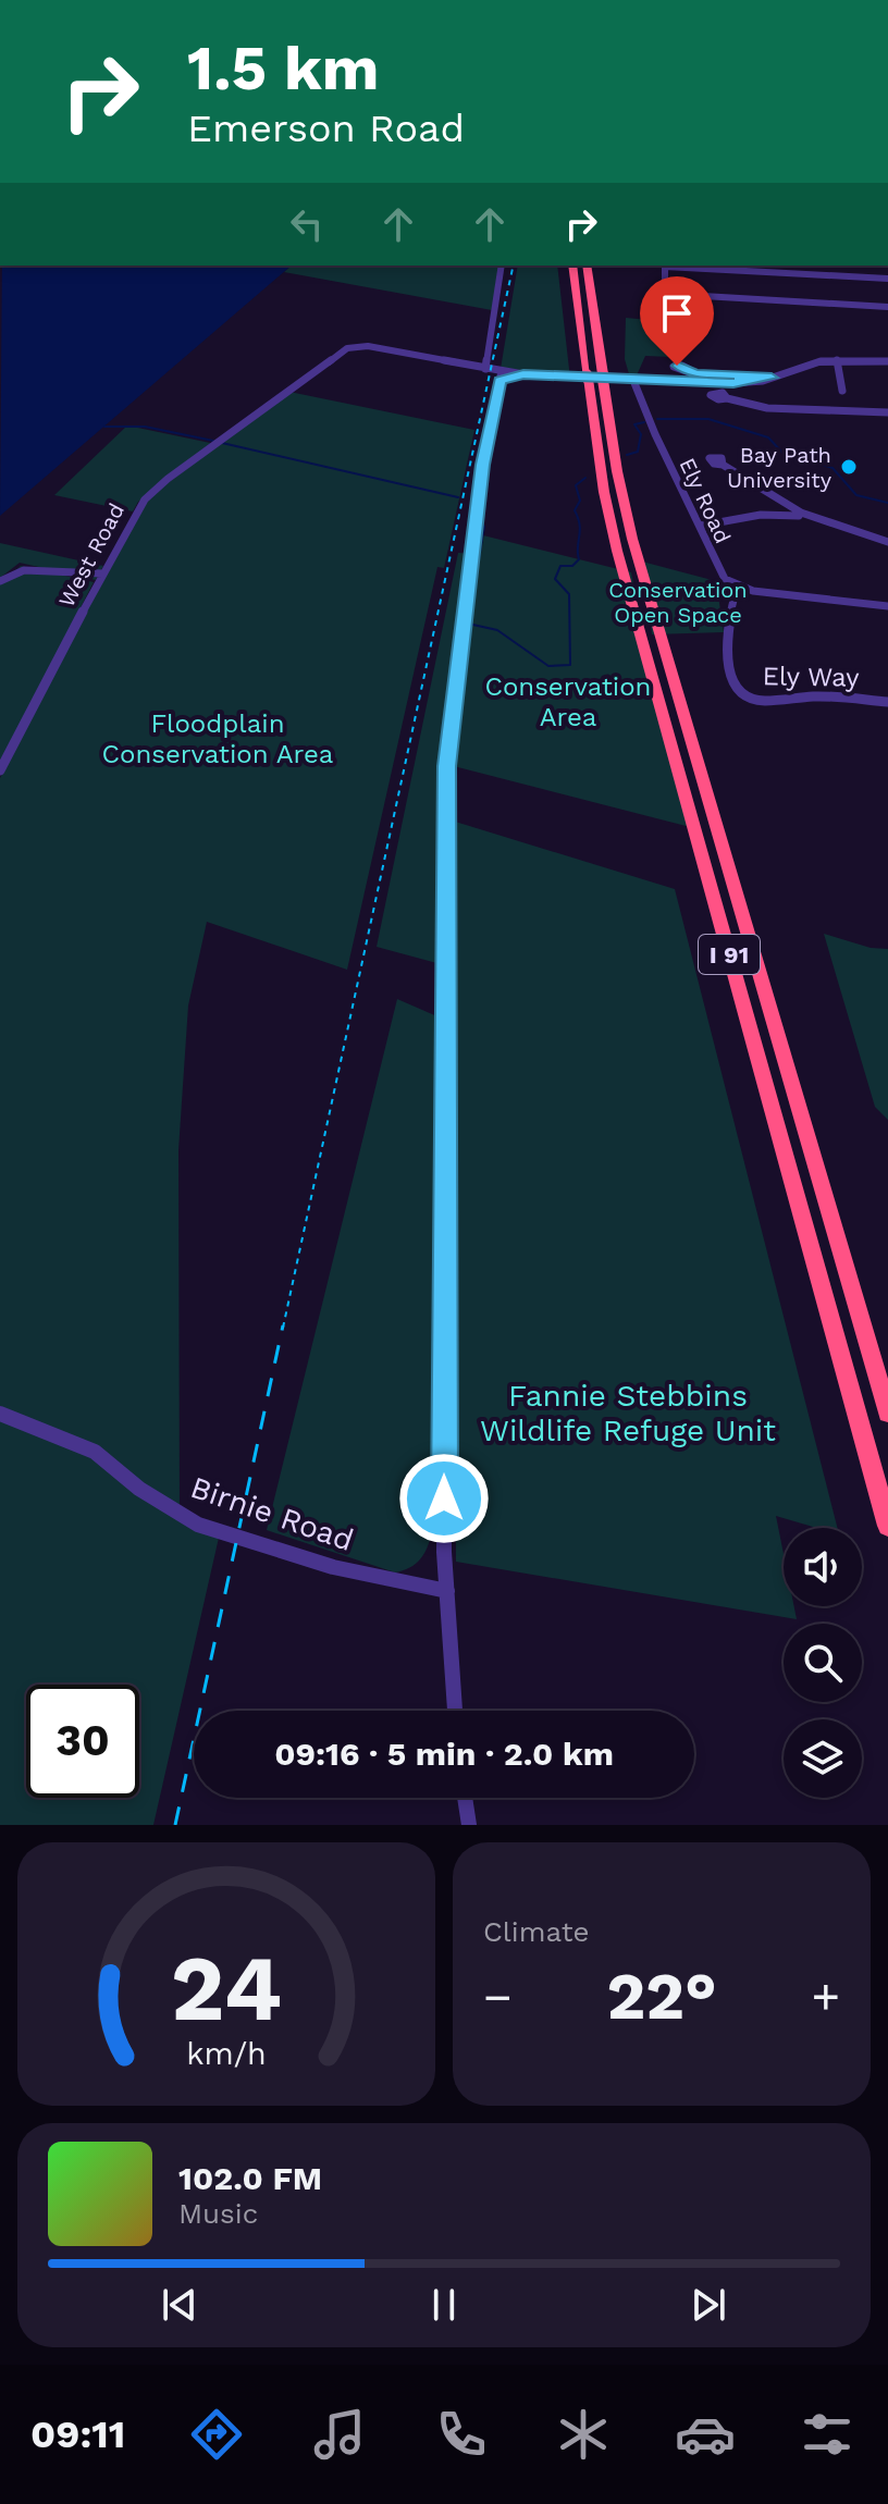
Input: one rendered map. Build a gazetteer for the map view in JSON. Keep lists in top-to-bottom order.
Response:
{
  "streets": {
    "highway": ["I 91"],
    "street": [
      "Ely Road",
      "West Road",
      "Ely Way",
      "Birnie Road"
    ]
  },
  "crossings": [
    ["Ely Road", "Ely Way"]
  ],
  "parks": [
    "Conservation Open Space",
    "Conservation Area",
    "Floodplain Conservation Area",
    "Fannie Stebbins Wildlife Refuge Unit"
  ],
  "places": ["Bay Path University"],
  "page": {
    "turn": ["1.5 km", "Emerson Road"],
    "limit": "30",
    "trip": "09:16 · 5 min · 2.0 km",
    "tile": "Climate",
    "heat": ["−", "22°", "+"],
    "song": ["102.0 FM", "Music"],
    "tabs": "09:11",
    "gauge": ["24", "km/h"]
  }
}
